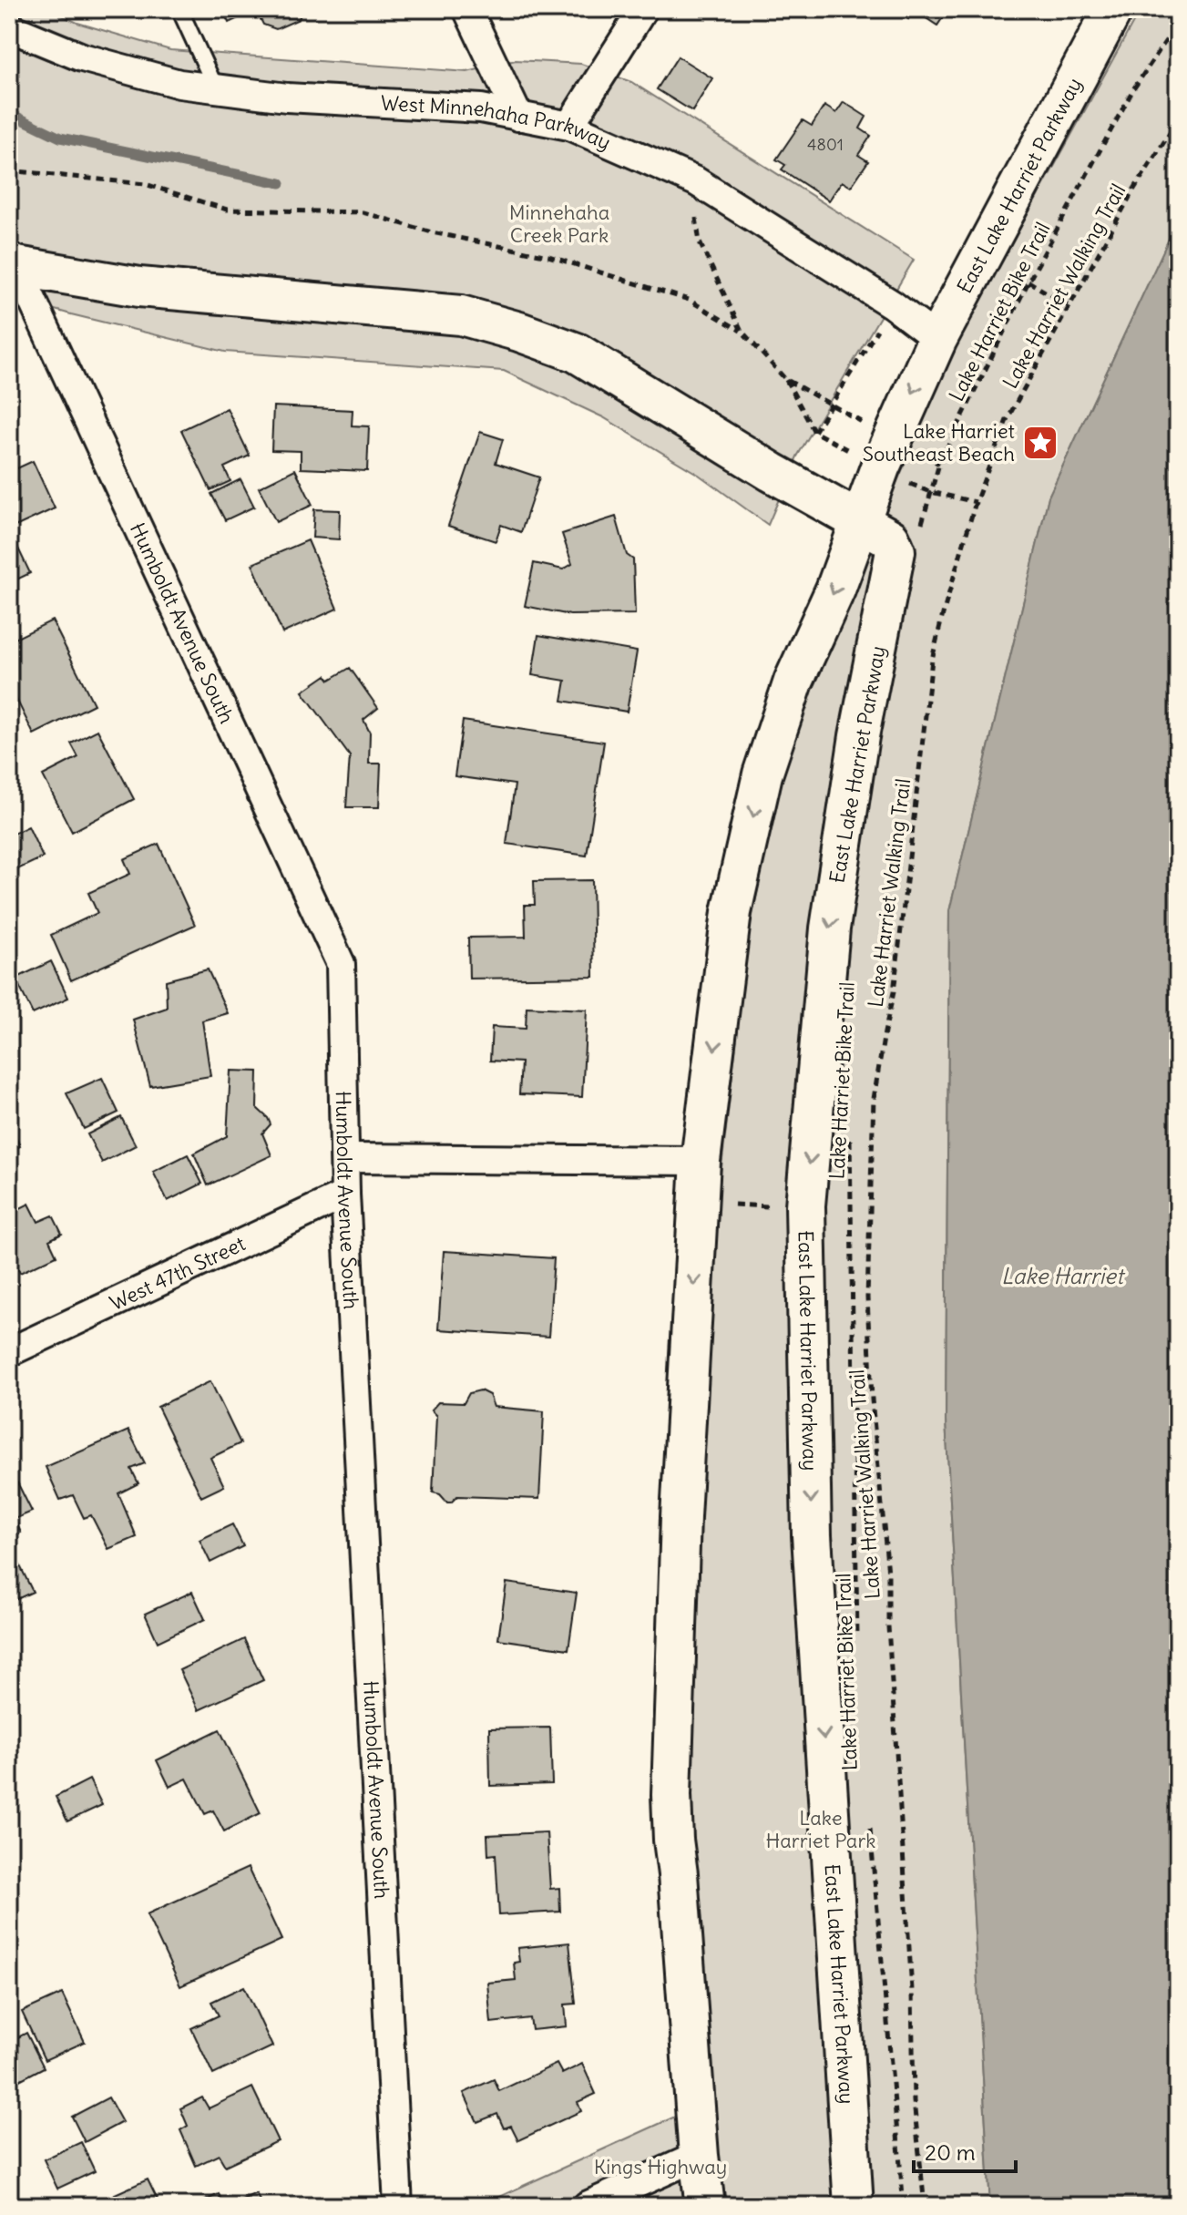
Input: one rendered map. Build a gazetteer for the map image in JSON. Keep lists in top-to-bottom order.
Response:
{
  "streets": {
    "street": [
      "West Minnehaha Parkway",
      "East Lake Harriet Parkway",
      "Humboldt Avenue South",
      "West 47th Street"
    ],
    "path": ["Lake Harriet Walking Trail", "Lake Harriet Bike Trail"]
  },
  "crossings": [
    ["West Minnehaha Parkway", "East Lake Harriet Parkway"],
    ["Humboldt Avenue South", "West 47th Street"]
  ],
  "one_way": ["East Lake Harriet Parkway"],
  "water": ["Lake Harriet"],
  "parks": ["Minnehaha Creek Park", "Lake Harriet Park", "Kings Highway"],
  "places": {
    "place": ["Lake Harriet Southeast Beach"]
  },
  "house_numbers": ["4801"],
  "scale_bar": "20 m"
}
